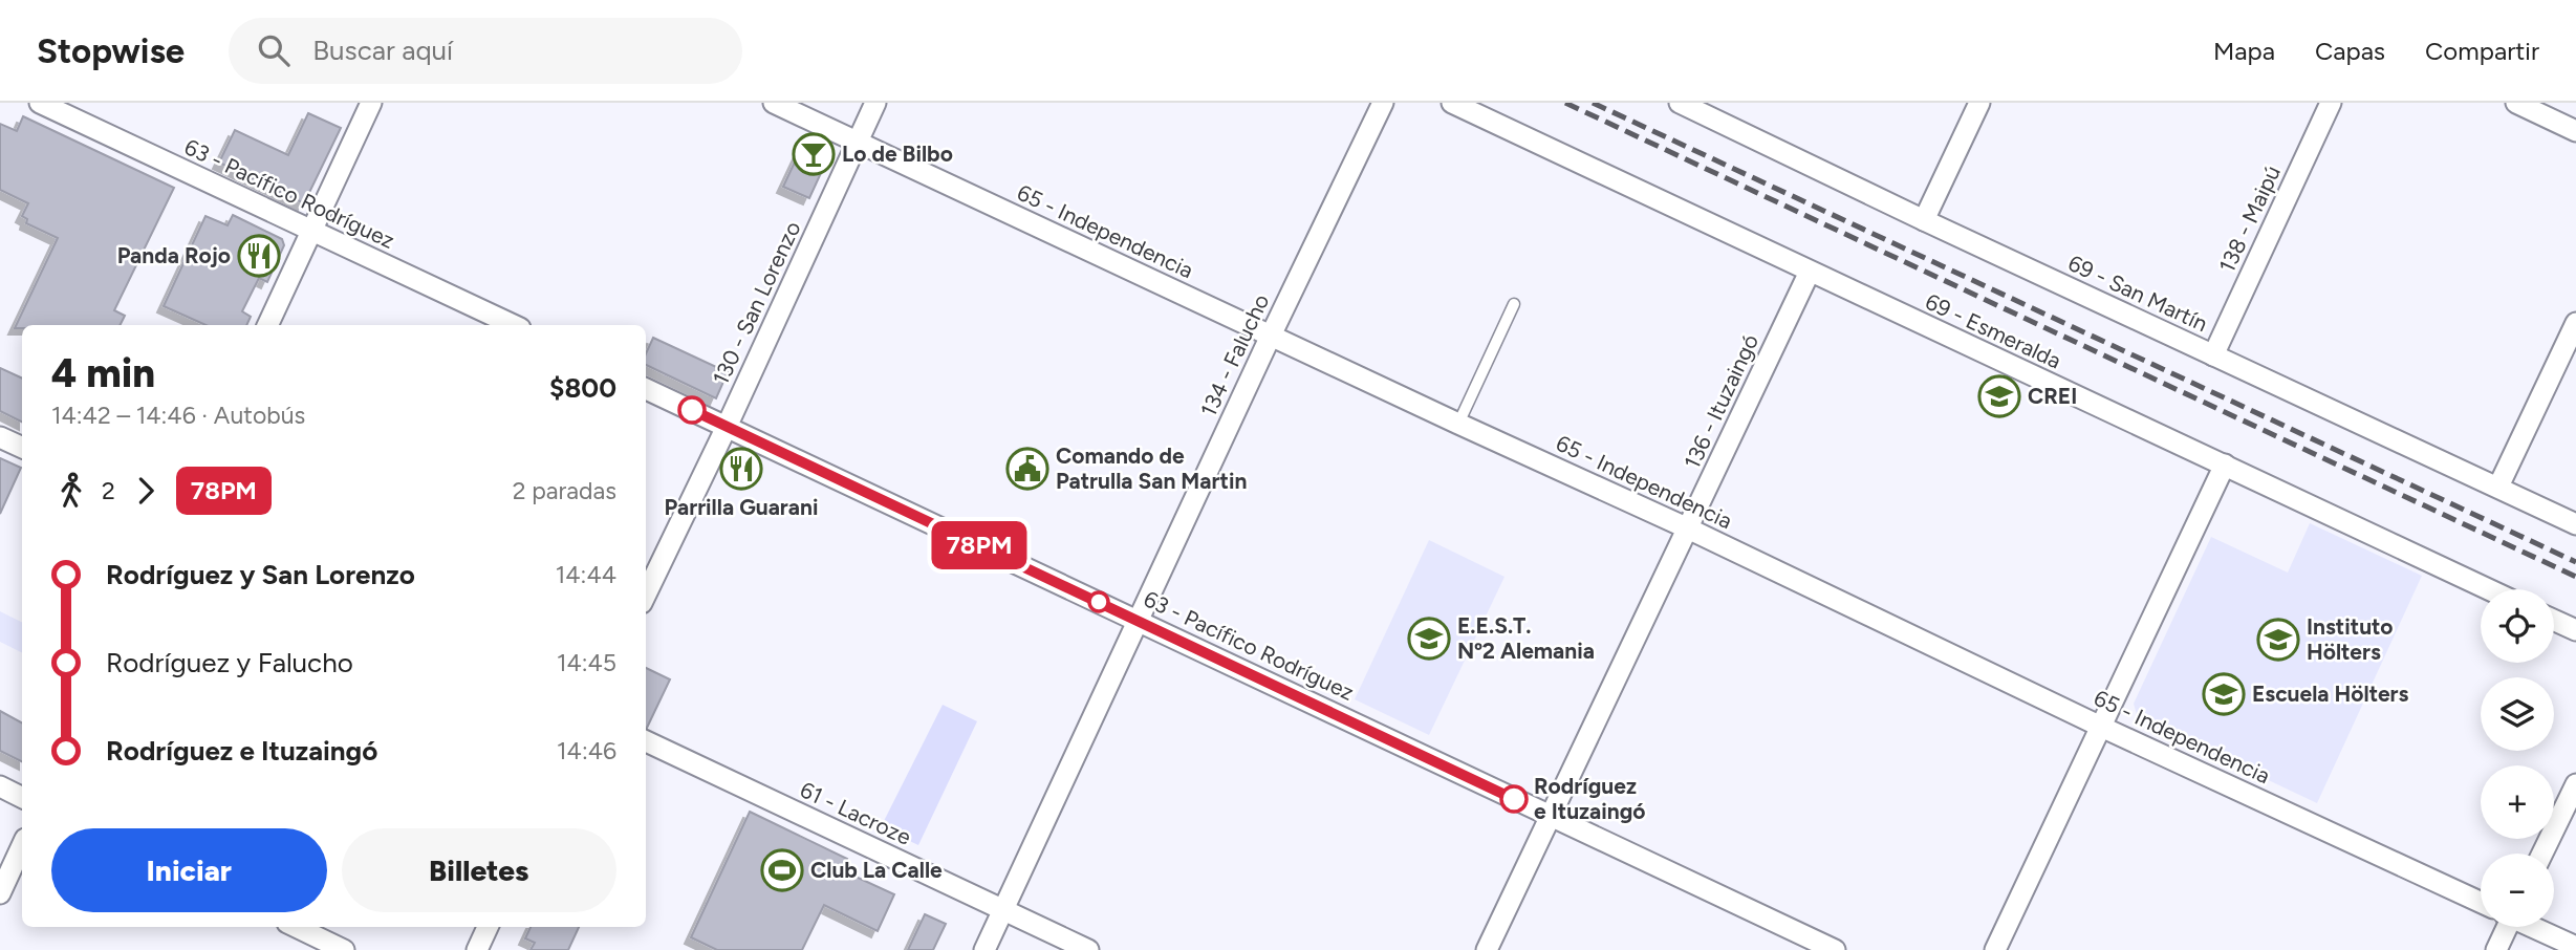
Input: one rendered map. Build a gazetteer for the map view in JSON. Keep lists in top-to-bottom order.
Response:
{
  "streets": {
    "street": [
      "63 - Pacífico Rodríguez",
      "138 - Maipú",
      "65 - Independencia",
      "69 - San Martín",
      "130 - San Lorenzo",
      "69 - Esmeralda",
      "134 - Falucho",
      "136 - Ituzaingó",
      "61 - Lacroze"
    ]
  },
  "crossings": [
    ["63 - Pacífico Rodríguez", "130 - San Lorenzo"],
    ["63 - Pacífico Rodríguez", "134 - Falucho"],
    ["63 - Pacífico Rodríguez", "136 - Ituzaingó"],
    ["138 - Maipú", "69 - San Martín"],
    ["65 - Independencia", "130 - San Lorenzo"],
    ["65 - Independencia", "134 - Falucho"],
    ["65 - Independencia", "136 - Ituzaingó"],
    ["69 - Esmeralda", "136 - Ituzaingó"],
    ["134 - Falucho", "61 - Lacroze"]
  ],
  "places": {
    "bar": ["Lo de Bilbo"],
    "restaurant": ["Panda Rojo", "Parrilla Guarani"],
    "school or university": [
      "CREI",
      "E.E.S.T. Nº2 Alemania",
      "Instituto Hölters",
      "Escuela Hölters"
    ],
    "public building": ["Comando de Patrulla San Martin"],
    "other": ["Rodríguez e Ituzaingó"],
    "sports": ["Club La Calle"]
  },
  "lines": ["bus line 78PM"],
  "page": {
    "header": "Stopwise",
    "search": "Buscar aquí",
    "nav": ["Mapa", "Capas", "Compartir"],
    "on_map": "78PM",
    "heading": ["4 min", "14:42 – 14:46 · Autobús", "$800"],
    "legs": ["2", "78PM", "2 paradas"],
    "list": [
      {
        "name": "Rodríguez y San Lorenzo",
        "value": "14:44"
      },
      {
        "name": "Rodríguez y Falucho",
        "value": "14:45"
      },
      {
        "name": "Rodríguez e Ituzaingó",
        "value": "14:46"
      }
    ],
    "map_buttons": ["+", "−"],
    "buttons": ["Iniciar", "Billetes"]
  }
}
